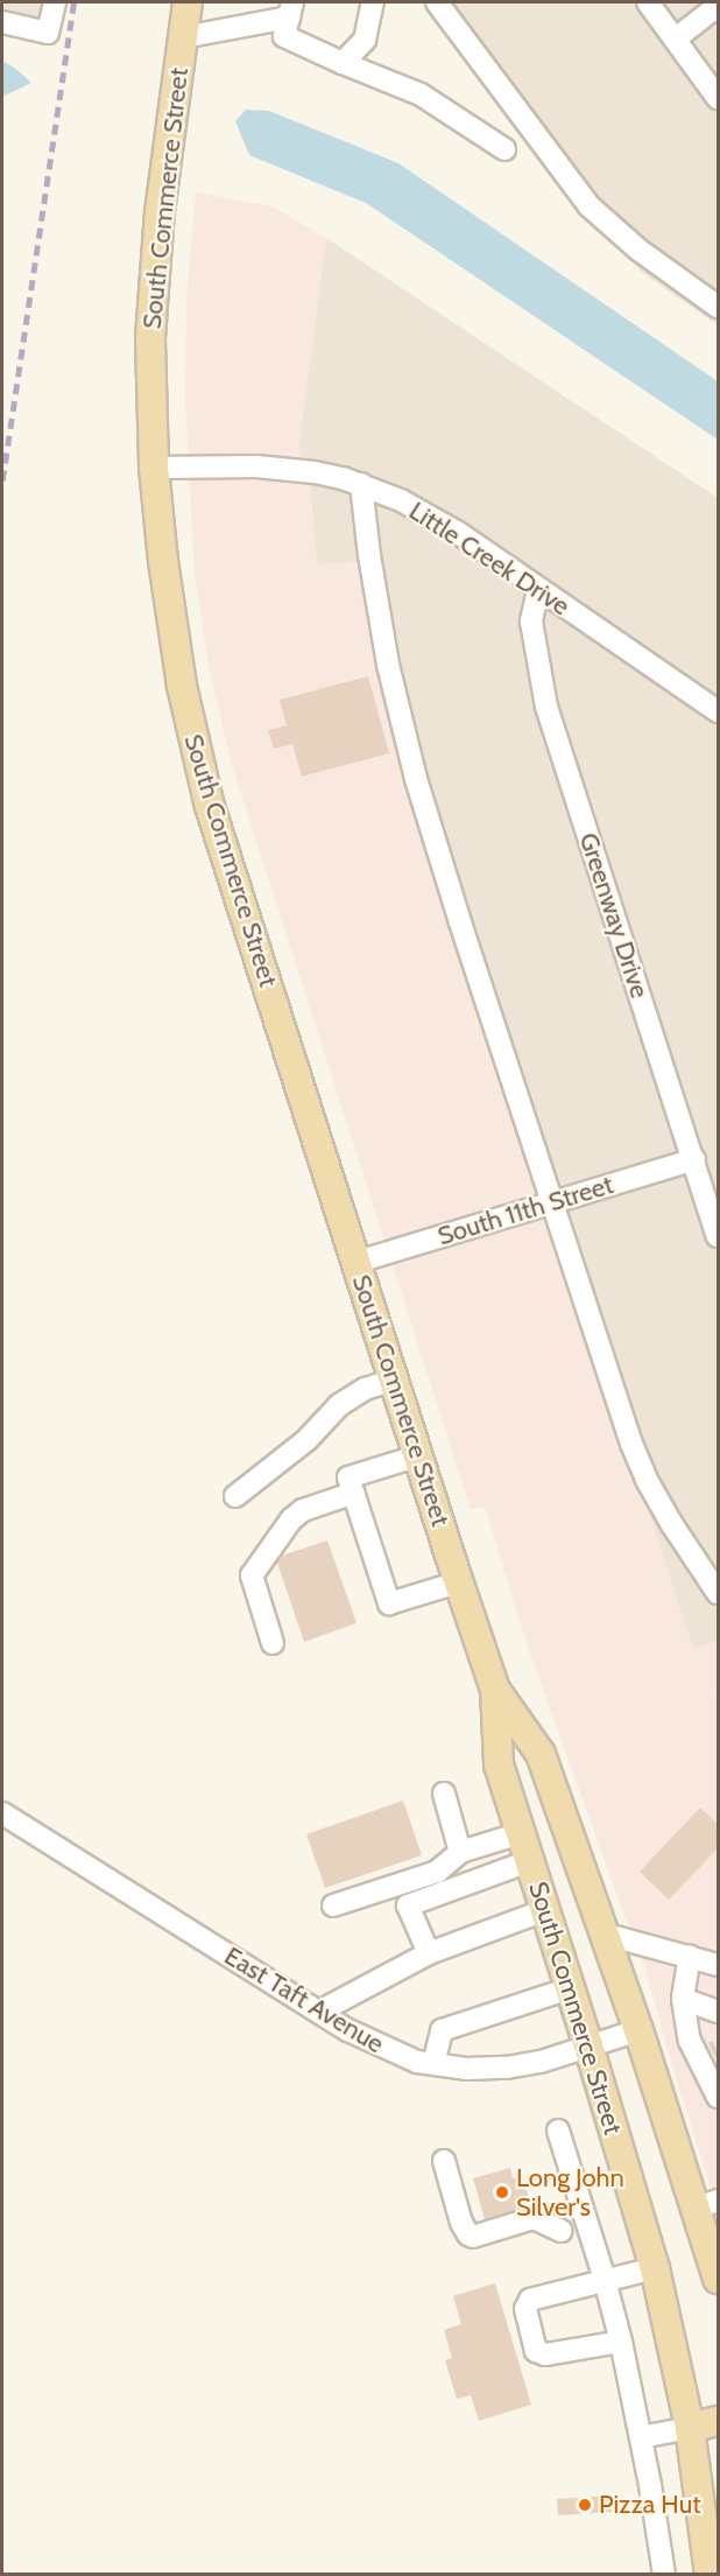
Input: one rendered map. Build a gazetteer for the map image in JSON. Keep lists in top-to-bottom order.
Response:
{
  "streets": {
    "main road": ["South Commerce Street"],
    "street": [
      "Little Creek Drive",
      "Greenway Drive",
      "South 11th Street",
      "East Taft Avenue"
    ]
  },
  "crossings": [
    ["South Commerce Street", "Little Creek Drive"],
    ["South Commerce Street", "South 11th Street"],
    ["South Commerce Street", "East Taft Avenue"],
    ["Little Creek Drive", "Greenway Drive"],
    ["Greenway Drive", "South 11th Street"]
  ],
  "places": ["Long John Silver's", "Pizza Hut"]
}
